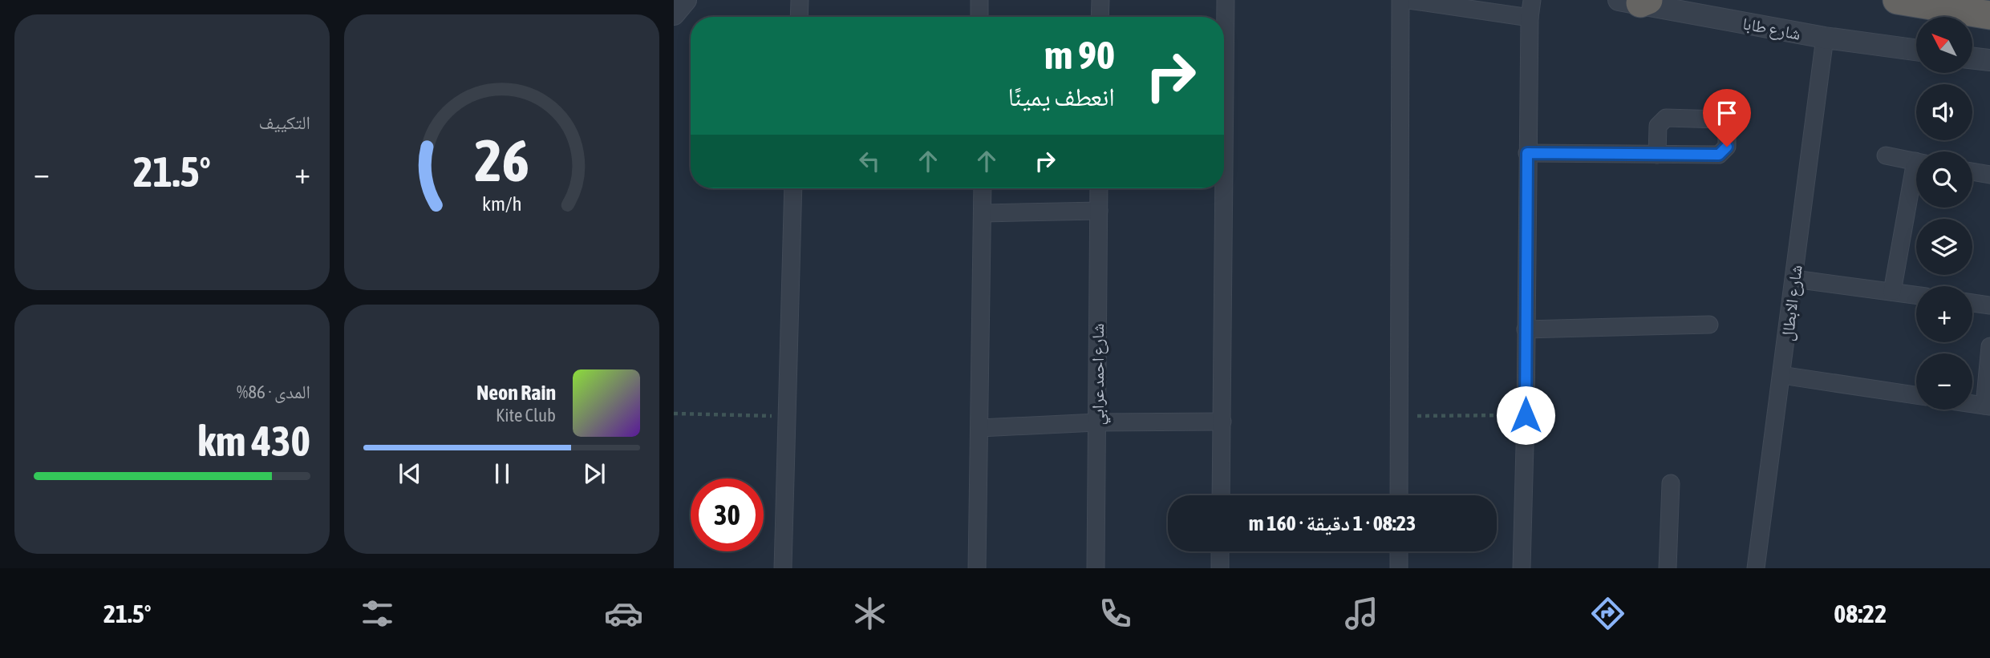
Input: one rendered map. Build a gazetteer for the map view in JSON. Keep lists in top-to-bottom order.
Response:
{
  "streets": {
    "street": ["شارع طابا", "شارع الابطال", "شارع احمد عرابي"]
  },
  "crossings": [
    ["شارع طابا", "شارع الابطال"]
  ],
  "north": "top left",
  "page": {
    "tile": [
      "التكييف",
      ["المدى · 86%", "430 km"]
    ],
    "map_buttons": ["+", "−"],
    "turn": ["90 m", "انعطف يمينًا"],
    "heat": ["−", "21.5°", "+"],
    "song": ["Neon Rain", "Kite Club"],
    "limit": "30",
    "trip": "08:23 · 1 دقيقة · 160 m",
    "tabs": ["08:22", "21.5°"],
    "gauge": ["26", "km/h"]
  }
}
